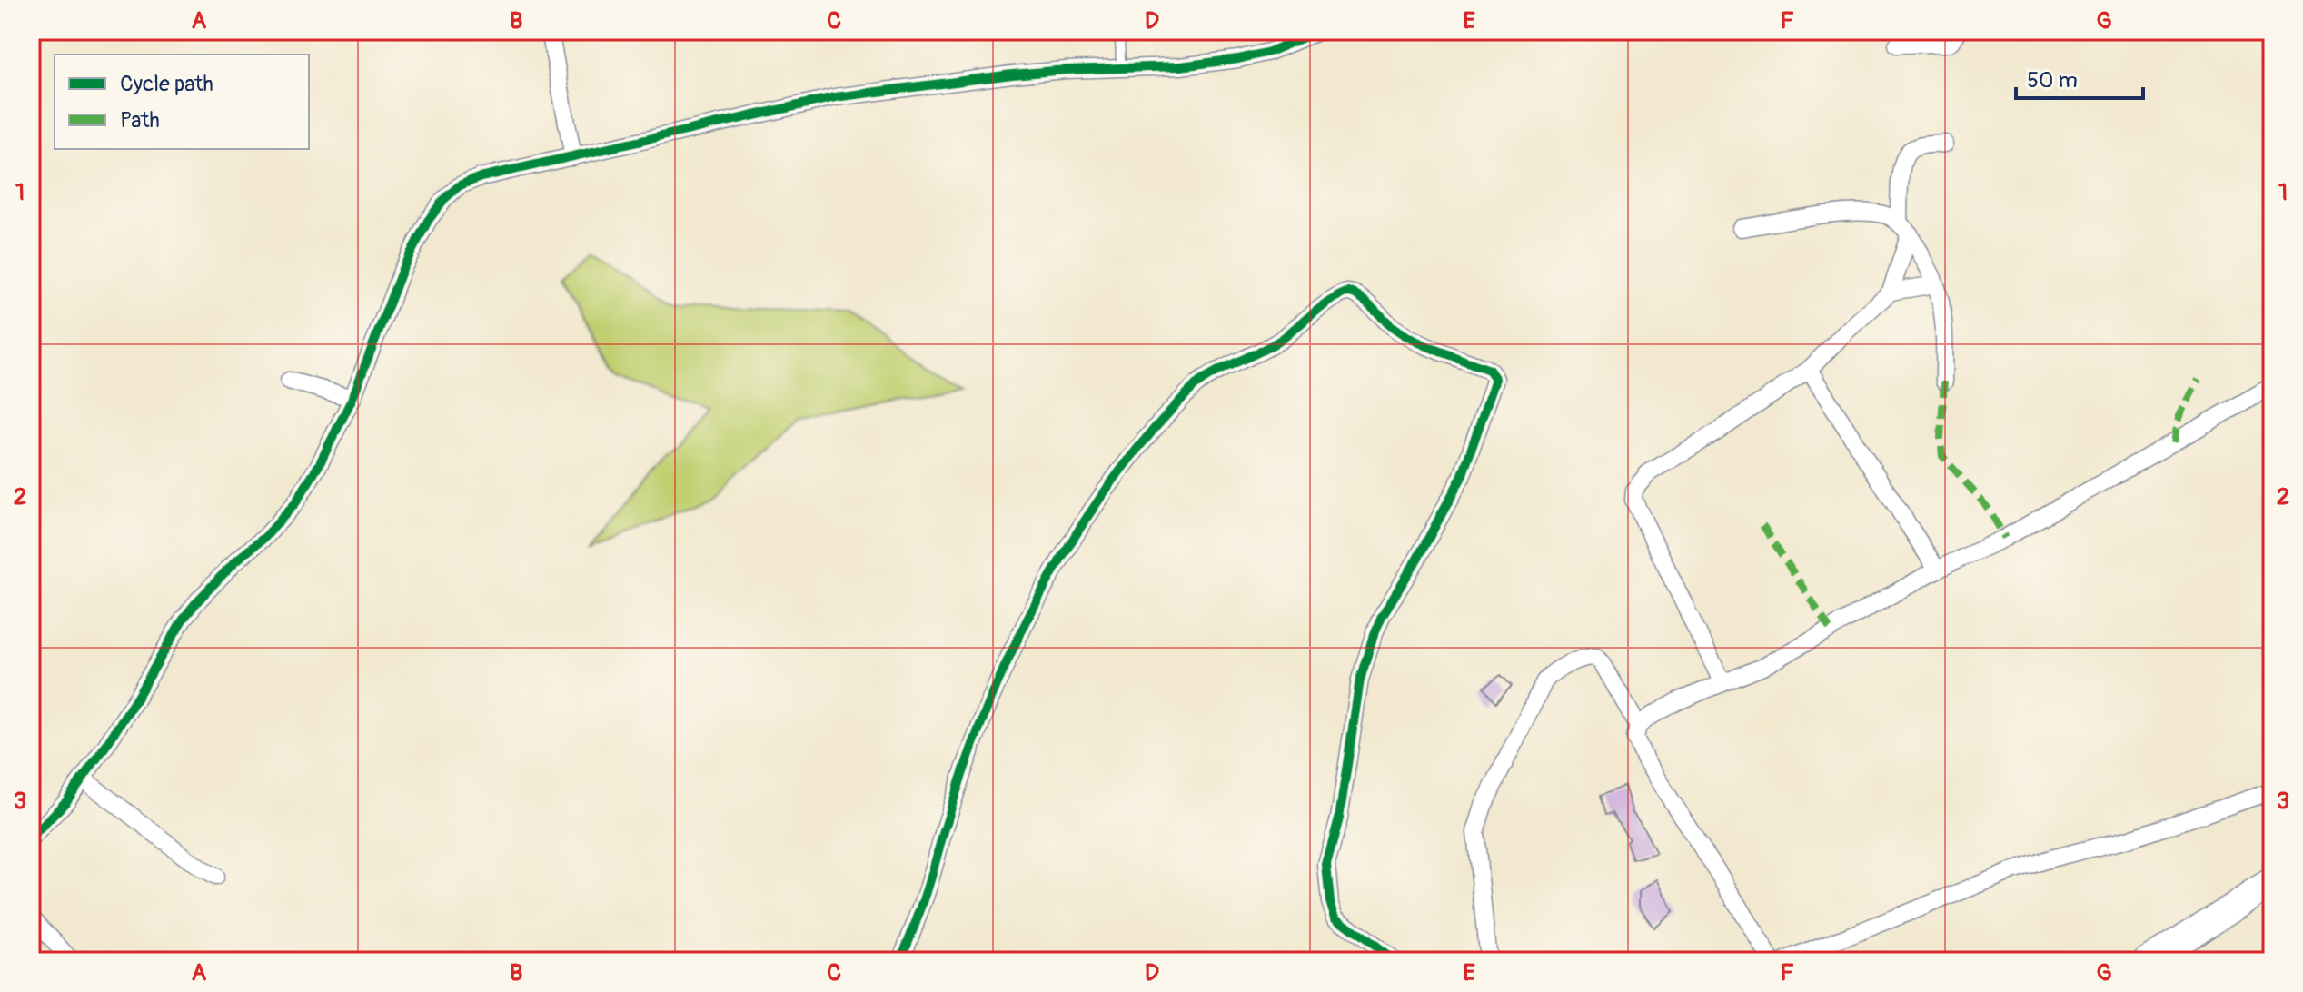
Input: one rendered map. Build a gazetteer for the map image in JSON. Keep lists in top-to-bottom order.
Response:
{
  "legend": ["Cycle path", "Path"],
  "scale_bar": "50 m",
  "grid": {
    "columns": [
      "A",
      "B",
      "C",
      "D",
      "E",
      "F",
      "G"
    ],
    "rows": ["1", "2", "3"]
  }
}
